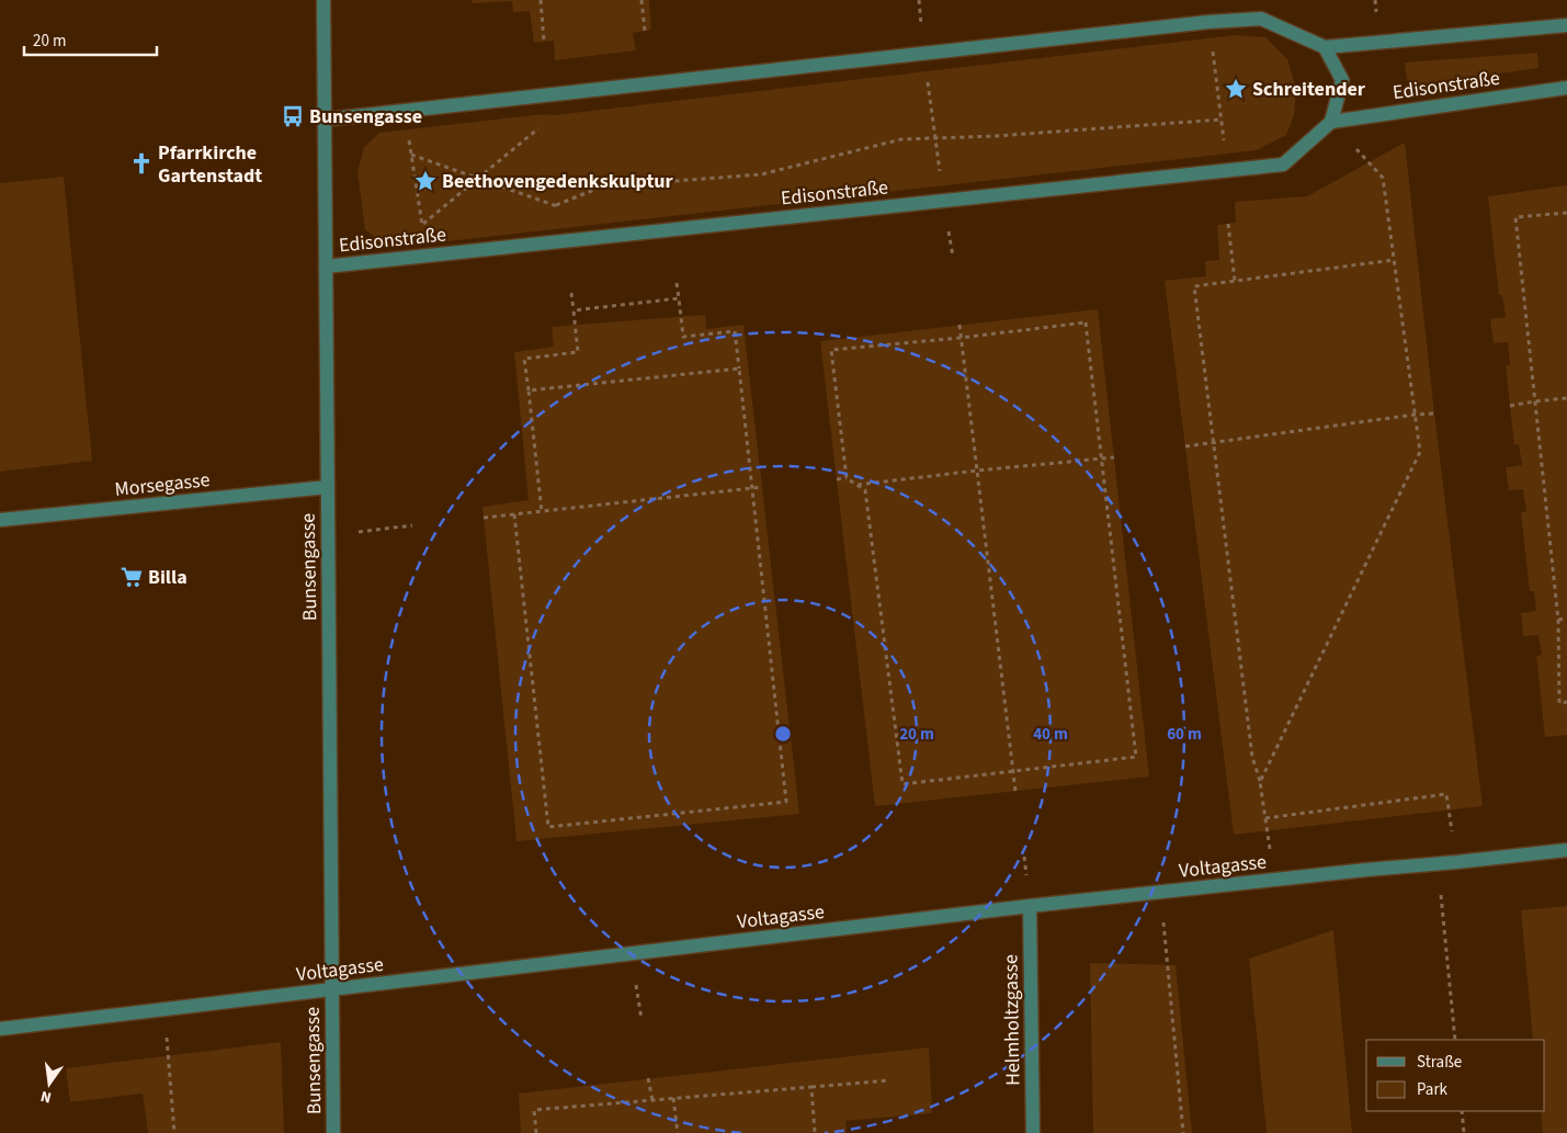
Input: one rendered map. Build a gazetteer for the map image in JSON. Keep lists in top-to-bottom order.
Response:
{
  "streets": {
    "street": [
      "Edisonstraße",
      "Morsegasse",
      "Bunsengasse",
      "Voltagasse",
      "Helmholtzgasse"
    ]
  },
  "crossings": [
    ["Edisonstraße", "Bunsengasse"],
    ["Morsegasse", "Bunsengasse"],
    ["Bunsengasse", "Voltagasse"],
    ["Voltagasse", "Helmholtzgasse"]
  ],
  "places": {
    "place": ["Schreitender", "Beethovengedenkskulptur"],
    "bus stop": ["Bunsengasse"],
    "church": ["Pfarrkirche Gartenstadt"],
    "supermarket": ["Billa"]
  },
  "legend": ["Straße", "Park"],
  "scale_bar": "20 m",
  "north": "bottom",
  "rings": ["20 m", "40 m", "60 m"]
}
